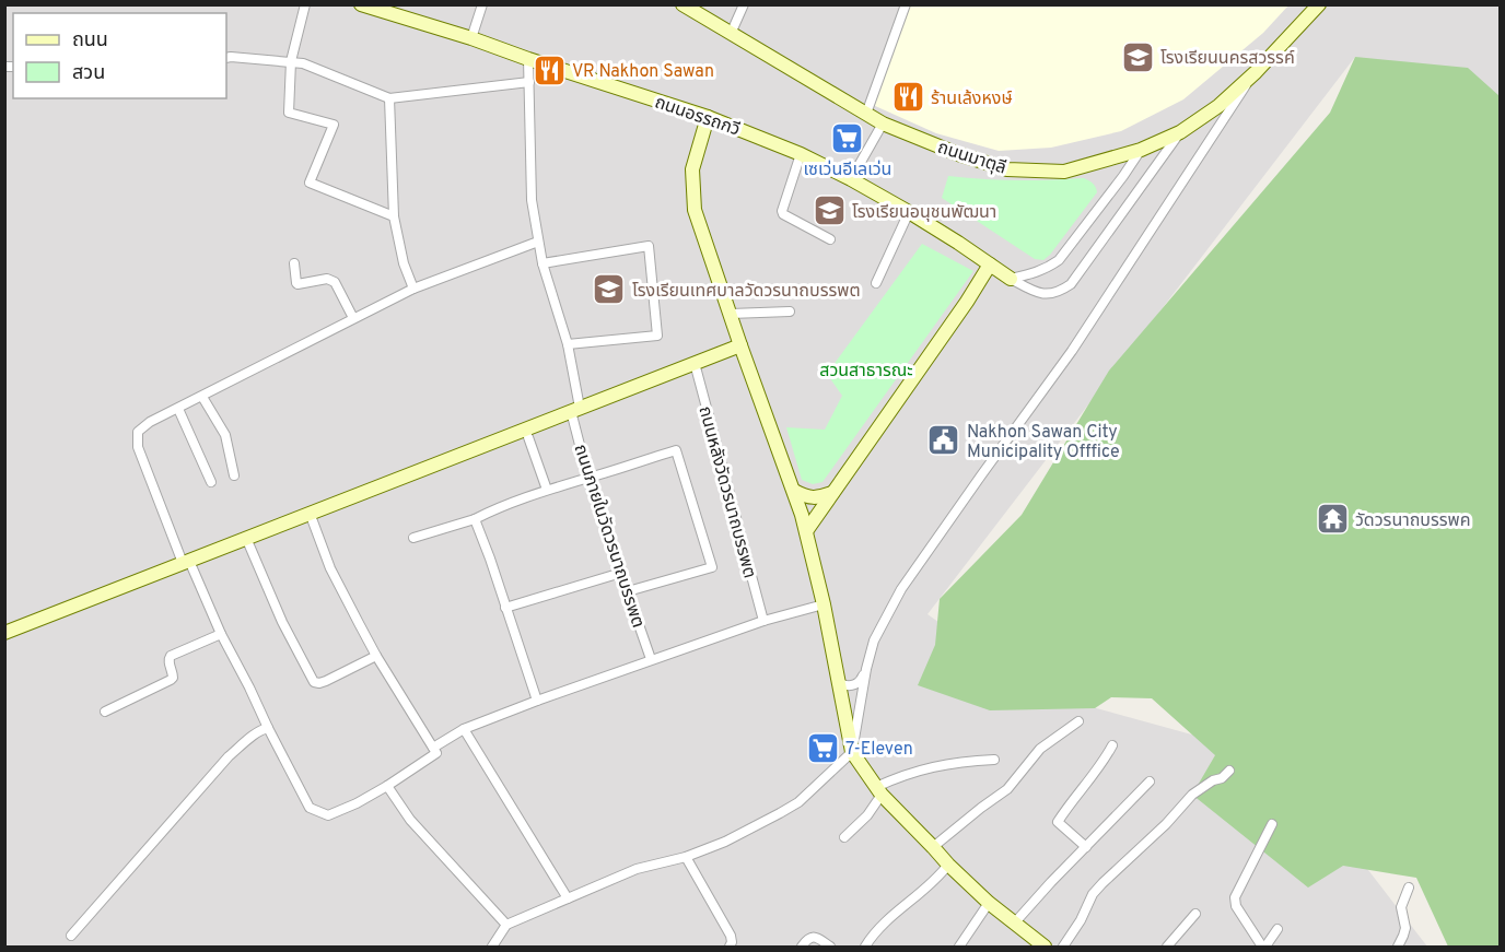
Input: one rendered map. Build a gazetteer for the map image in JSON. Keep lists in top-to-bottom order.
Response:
{
  "streets": {
    "street": [
      "ถนนอรรถกวี",
      "ถนนมาตุลี",
      "ถนนหลังวัดวรนาถบรรพต",
      "ถนนภายในวัดวรนาถบรรพต"
    ]
  },
  "crossings": [
    ["ถนนอรรถกวี", "ถนนภายในวัดวรนาถบรรพต"]
  ],
  "parks": ["สวนสาธารณะ"],
  "places": {
    "school or university": ["โรงเรียนนครสวรรค์", "โรงเรียนอนุชนพัฒนา", "โรงเรียนเทศบาลวัดวรนาถบรรพต"],
    "restaurant": ["VR Nakhon Sawan", "ร้านเล้งหงษ์"],
    "supermarket": ["เซเว่นอีเลเว่น", "7-Eleven"],
    "public building": ["Nakhon Sawan City Municipality Offfice"],
    "temple": ["วัดวรนาถบรรพค"]
  },
  "legend": ["ถนน", "สวน"]
}
